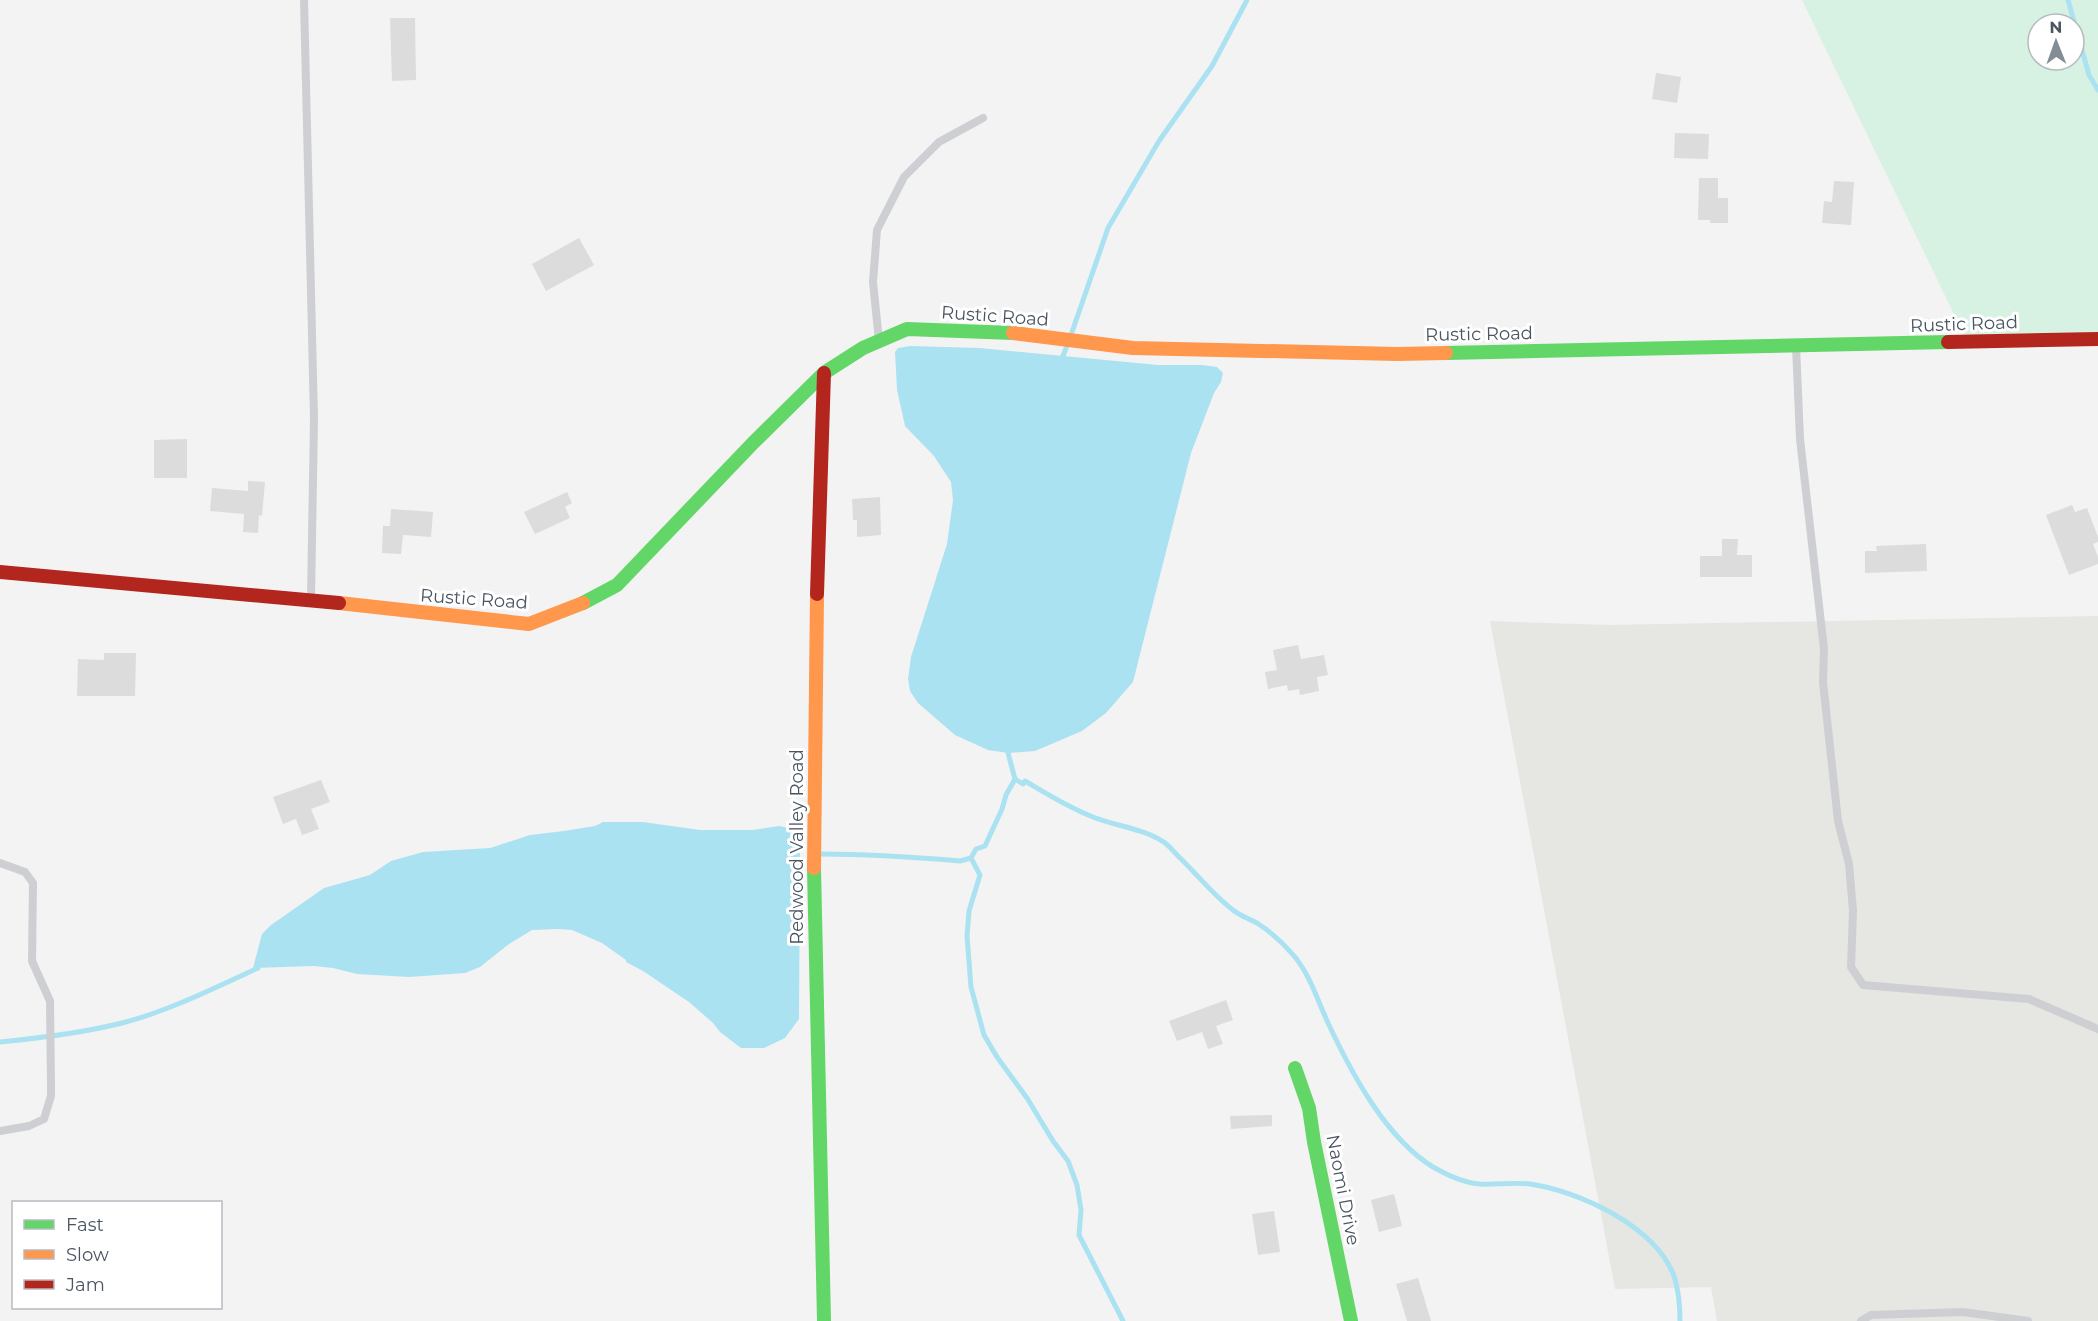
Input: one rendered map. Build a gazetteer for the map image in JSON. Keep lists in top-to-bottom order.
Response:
{
  "streets": {
    "street": ["Rustic Road", "Redwood Valley Road", "Naomi Drive"]
  },
  "crossings": [
    ["Rustic Road", "Redwood Valley Road"]
  ],
  "legend": ["Fast", "Slow", "Jam"],
  "north": "top"
}
